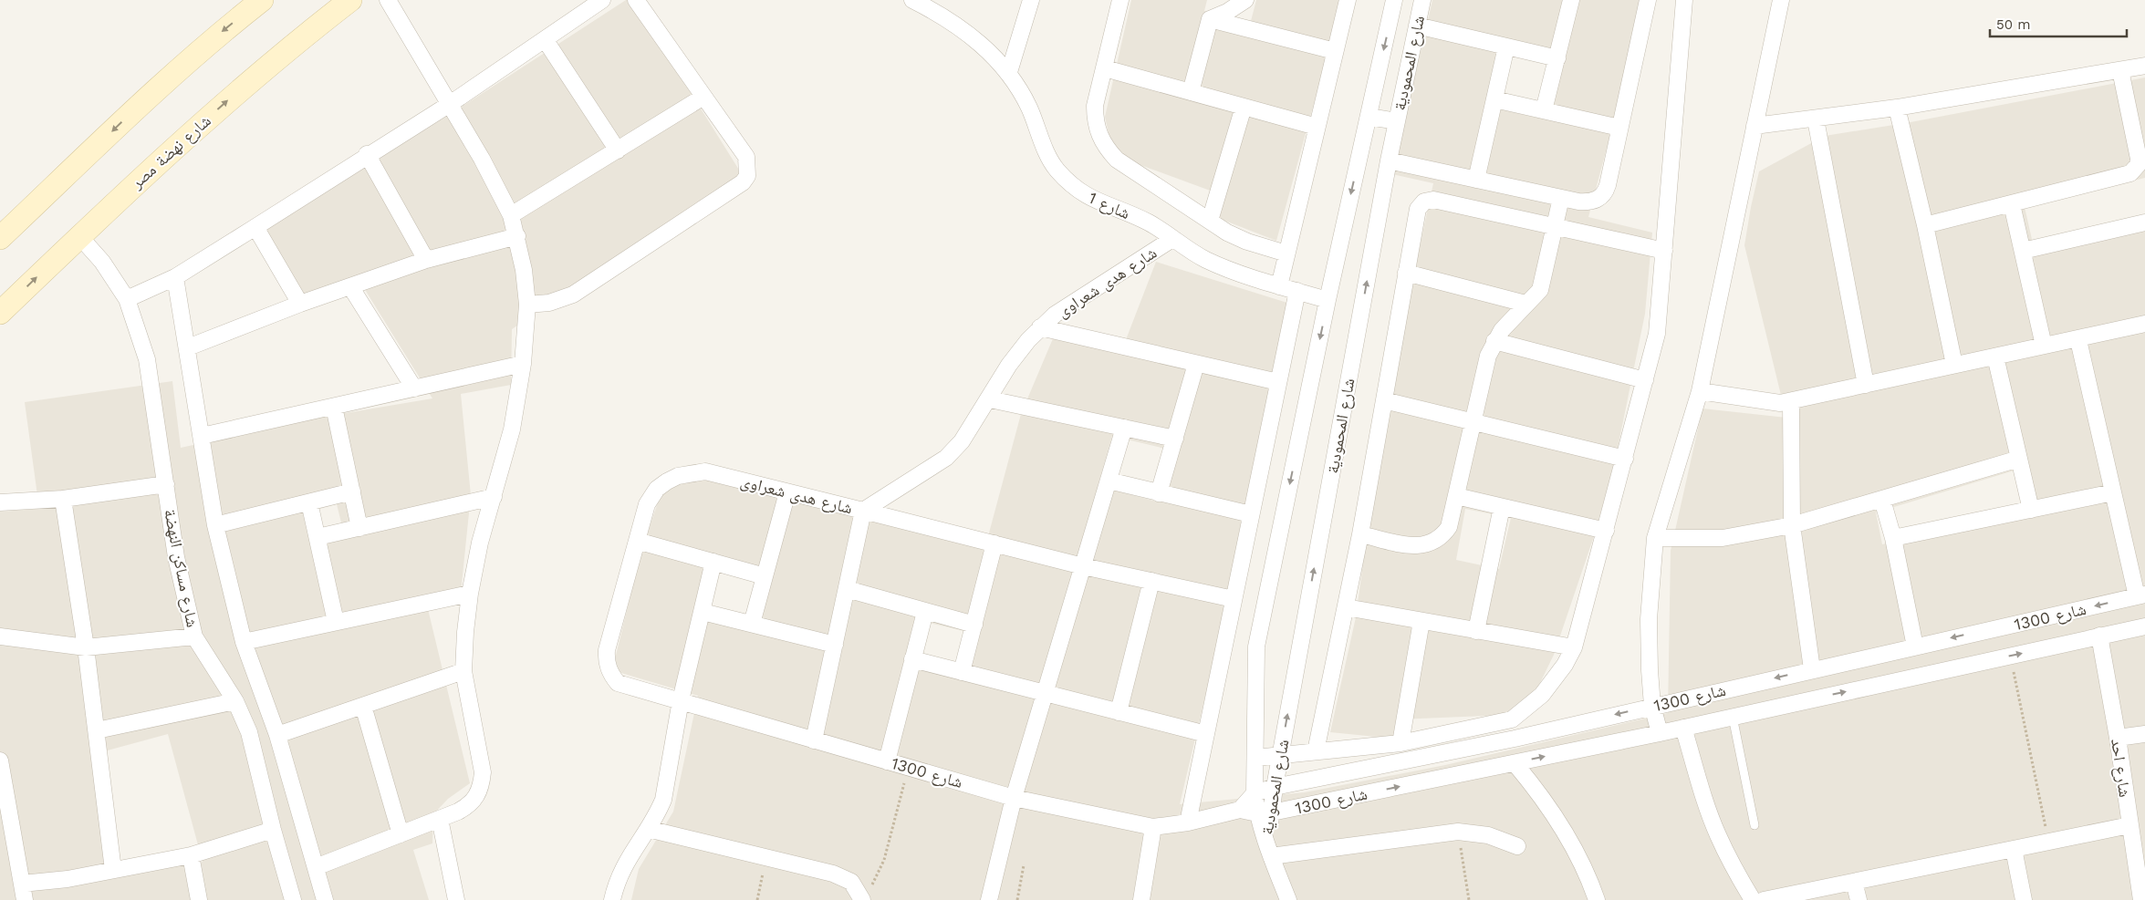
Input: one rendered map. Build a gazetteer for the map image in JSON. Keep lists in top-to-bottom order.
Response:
{
  "streets": {
    "street": [
      "شارع المحمودية",
      "شارع نهضة مصر",
      "شارع 1",
      "شارع هدى شعراوى",
      "شارع مساكن النهضة",
      "شارع 1300",
      "شارع احد"
    ]
  },
  "crossings": [
    ["شارع المحمودية", "شارع 1"],
    ["شارع المحمودية", "شارع 1300"],
    ["شارع نهضة مصر", "شارع مساكن النهضة"],
    ["شارع 1", "شارع هدى شعراوى"],
    ["شارع هدى شعراوى", "شارع 1300"],
    ["شارع 1300", "شارع احد"]
  ],
  "scale_bar": "50 m"
}
